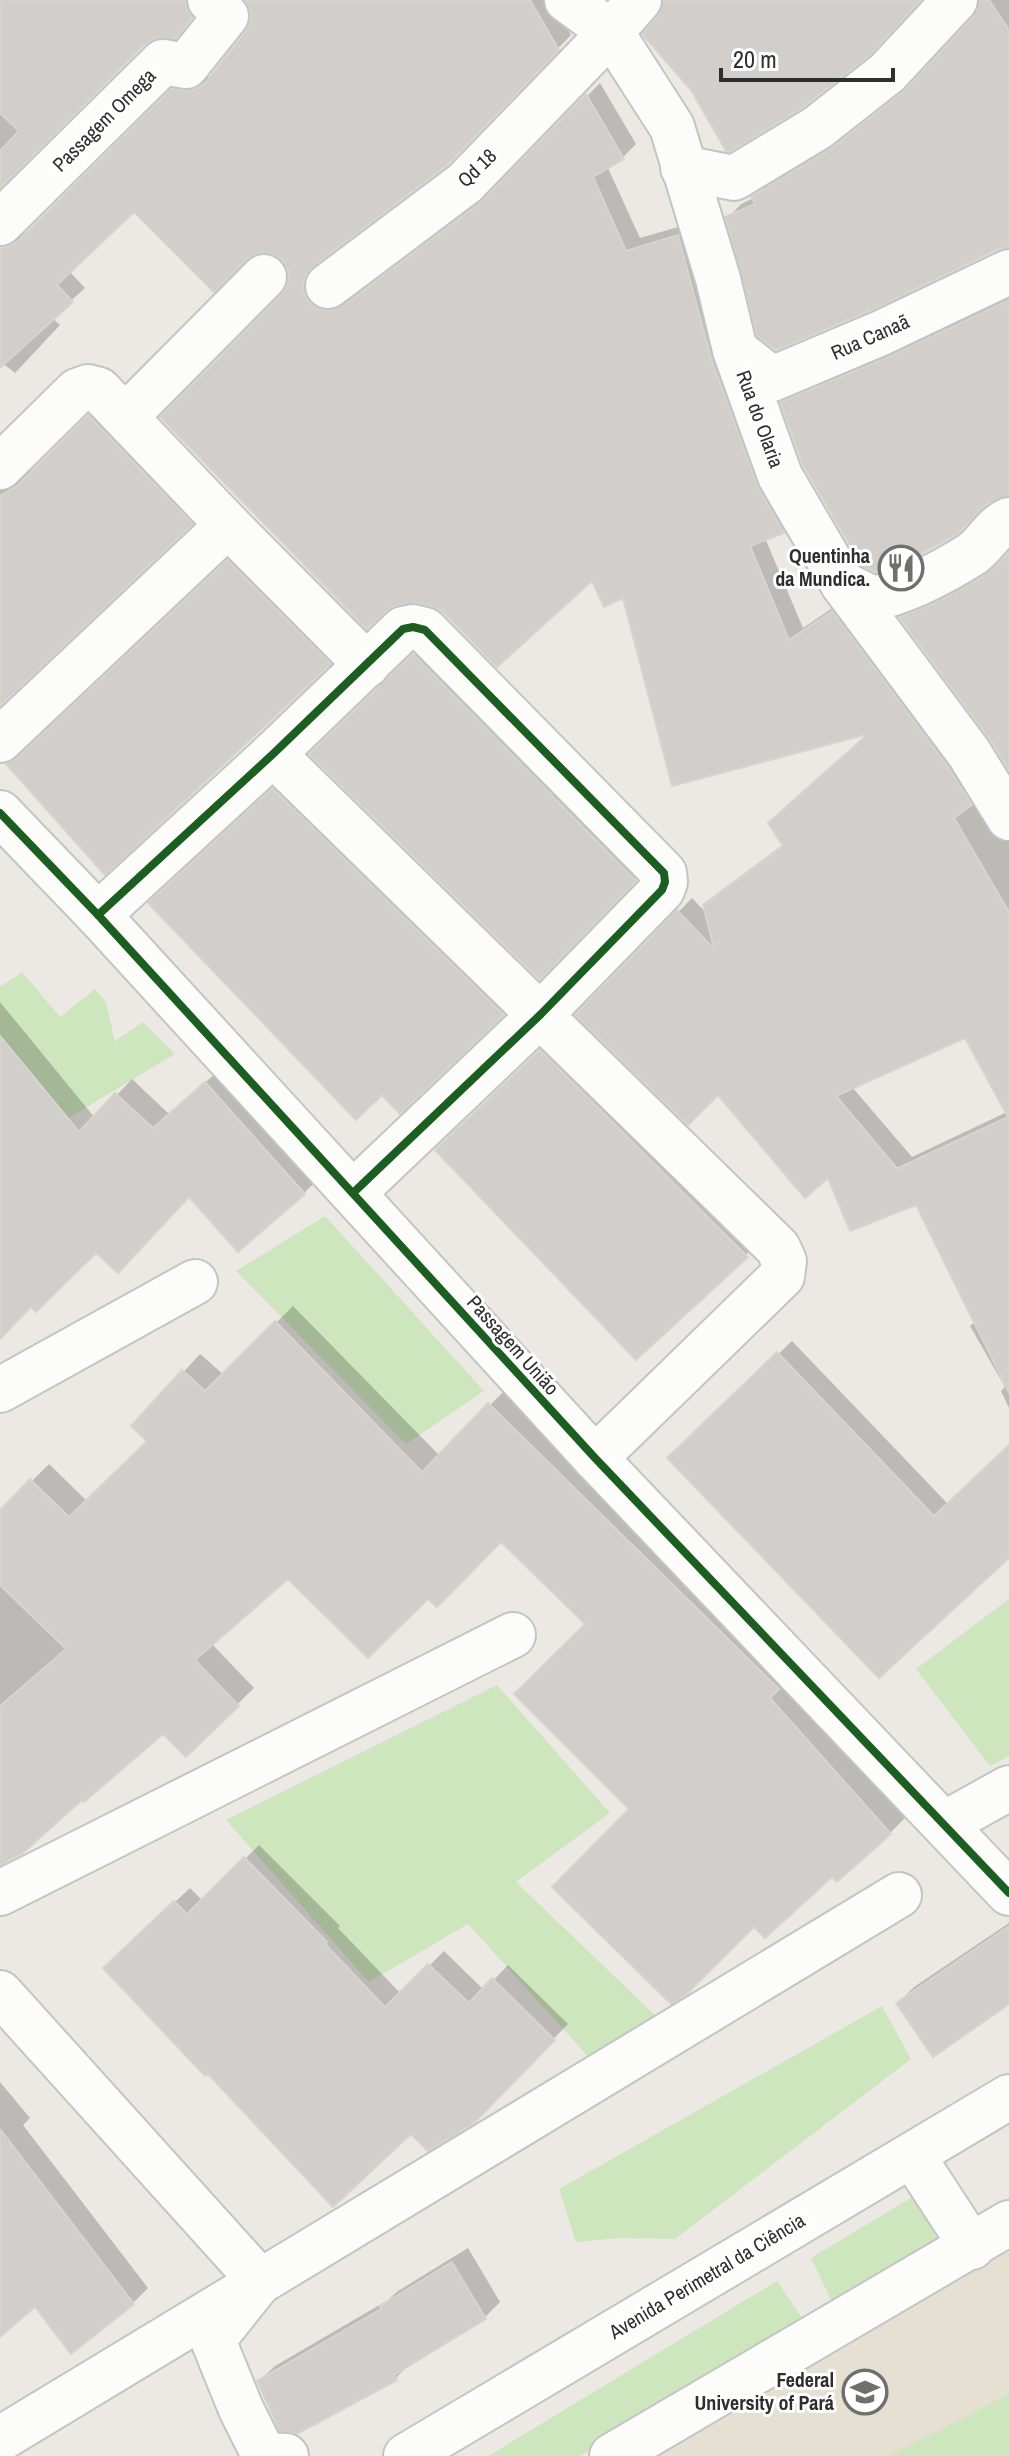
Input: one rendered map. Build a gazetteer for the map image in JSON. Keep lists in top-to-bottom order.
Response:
{
  "streets": {
    "street": [
      "Passagem Omega",
      "Qd 18",
      "Rua Canaã",
      "Rua do Olaria",
      "Passagem União",
      "Avenida Perimetral da Ciência"
    ]
  },
  "crossings": [
    ["Qd 18", "Rua do Olaria"],
    ["Rua Canaã", "Rua do Olaria"]
  ],
  "places": {
    "restaurant": ["Quentinha da Mundica."],
    "school or university": ["Federal University of Pará"]
  },
  "scale_bar": "20 m"
}
